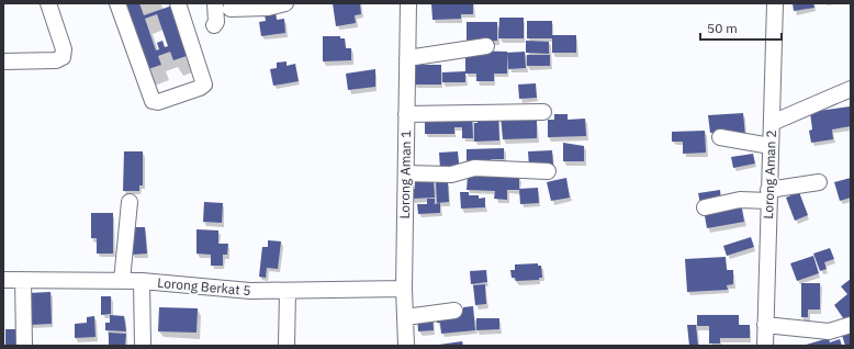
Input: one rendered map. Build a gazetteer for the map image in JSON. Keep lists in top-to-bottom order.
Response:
{
  "streets": {
    "street": ["Lorong Aman 1", "Lorong Aman 2", "Lorong Berkat 5"]
  },
  "crossings": [
    ["Lorong Aman 1", "Lorong Berkat 5"]
  ],
  "scale_bar": "50 m"
}
